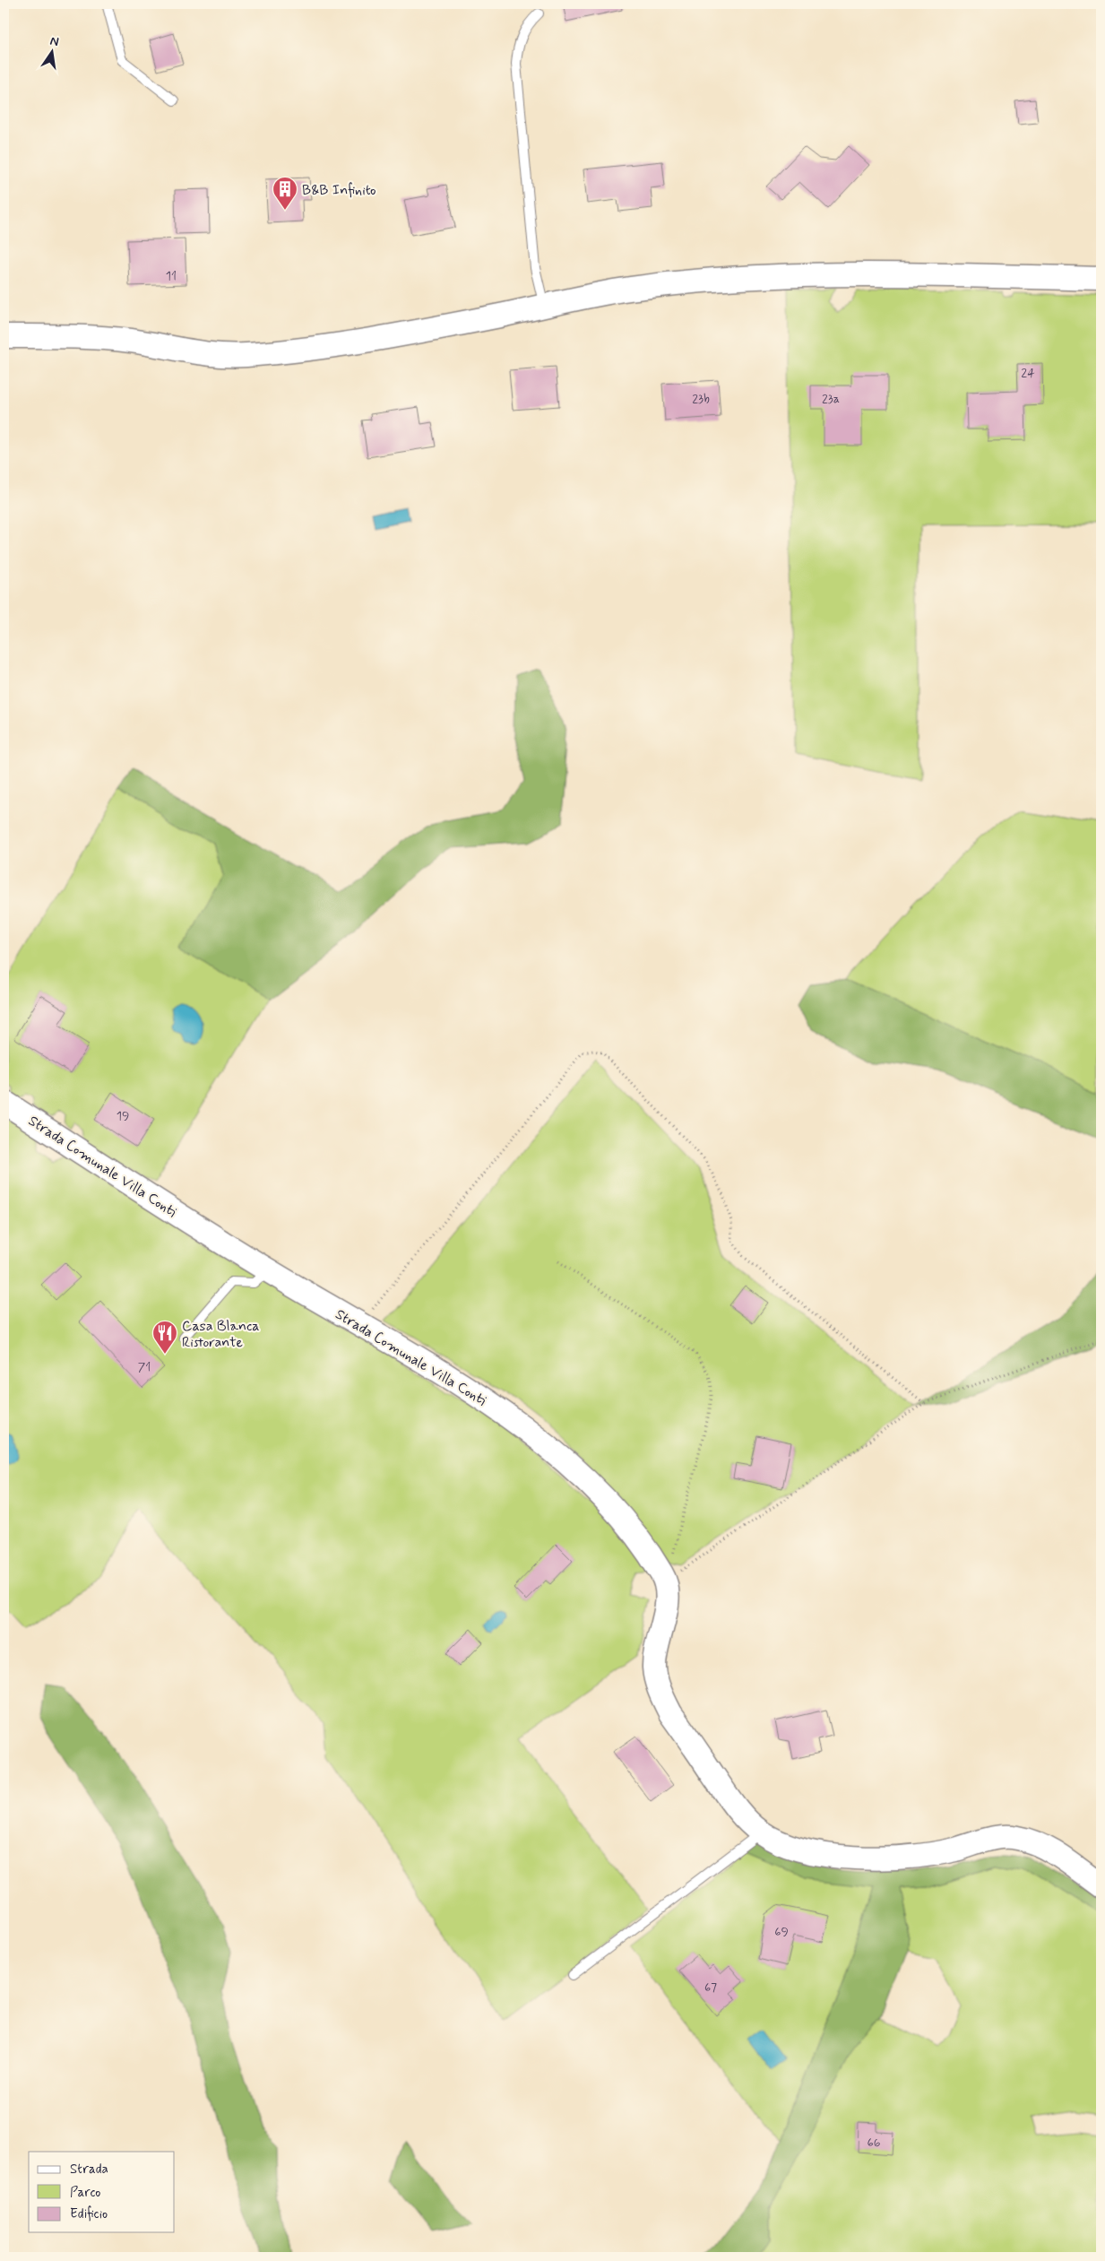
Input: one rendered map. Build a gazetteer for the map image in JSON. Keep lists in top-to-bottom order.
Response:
{
  "streets": {
    "street": ["Strada Comunale Villa Conti"]
  },
  "places": {
    "building": ["B&B Infinito"],
    "restaurant": ["Casa Blanca Ristorante"]
  },
  "house_numbers": [
    "11",
    "24",
    "23b",
    "23a",
    "19",
    "71",
    "69",
    "67",
    "66"
  ],
  "legend": ["Strada", "Parco", "Edificio"],
  "north": "top"
}
